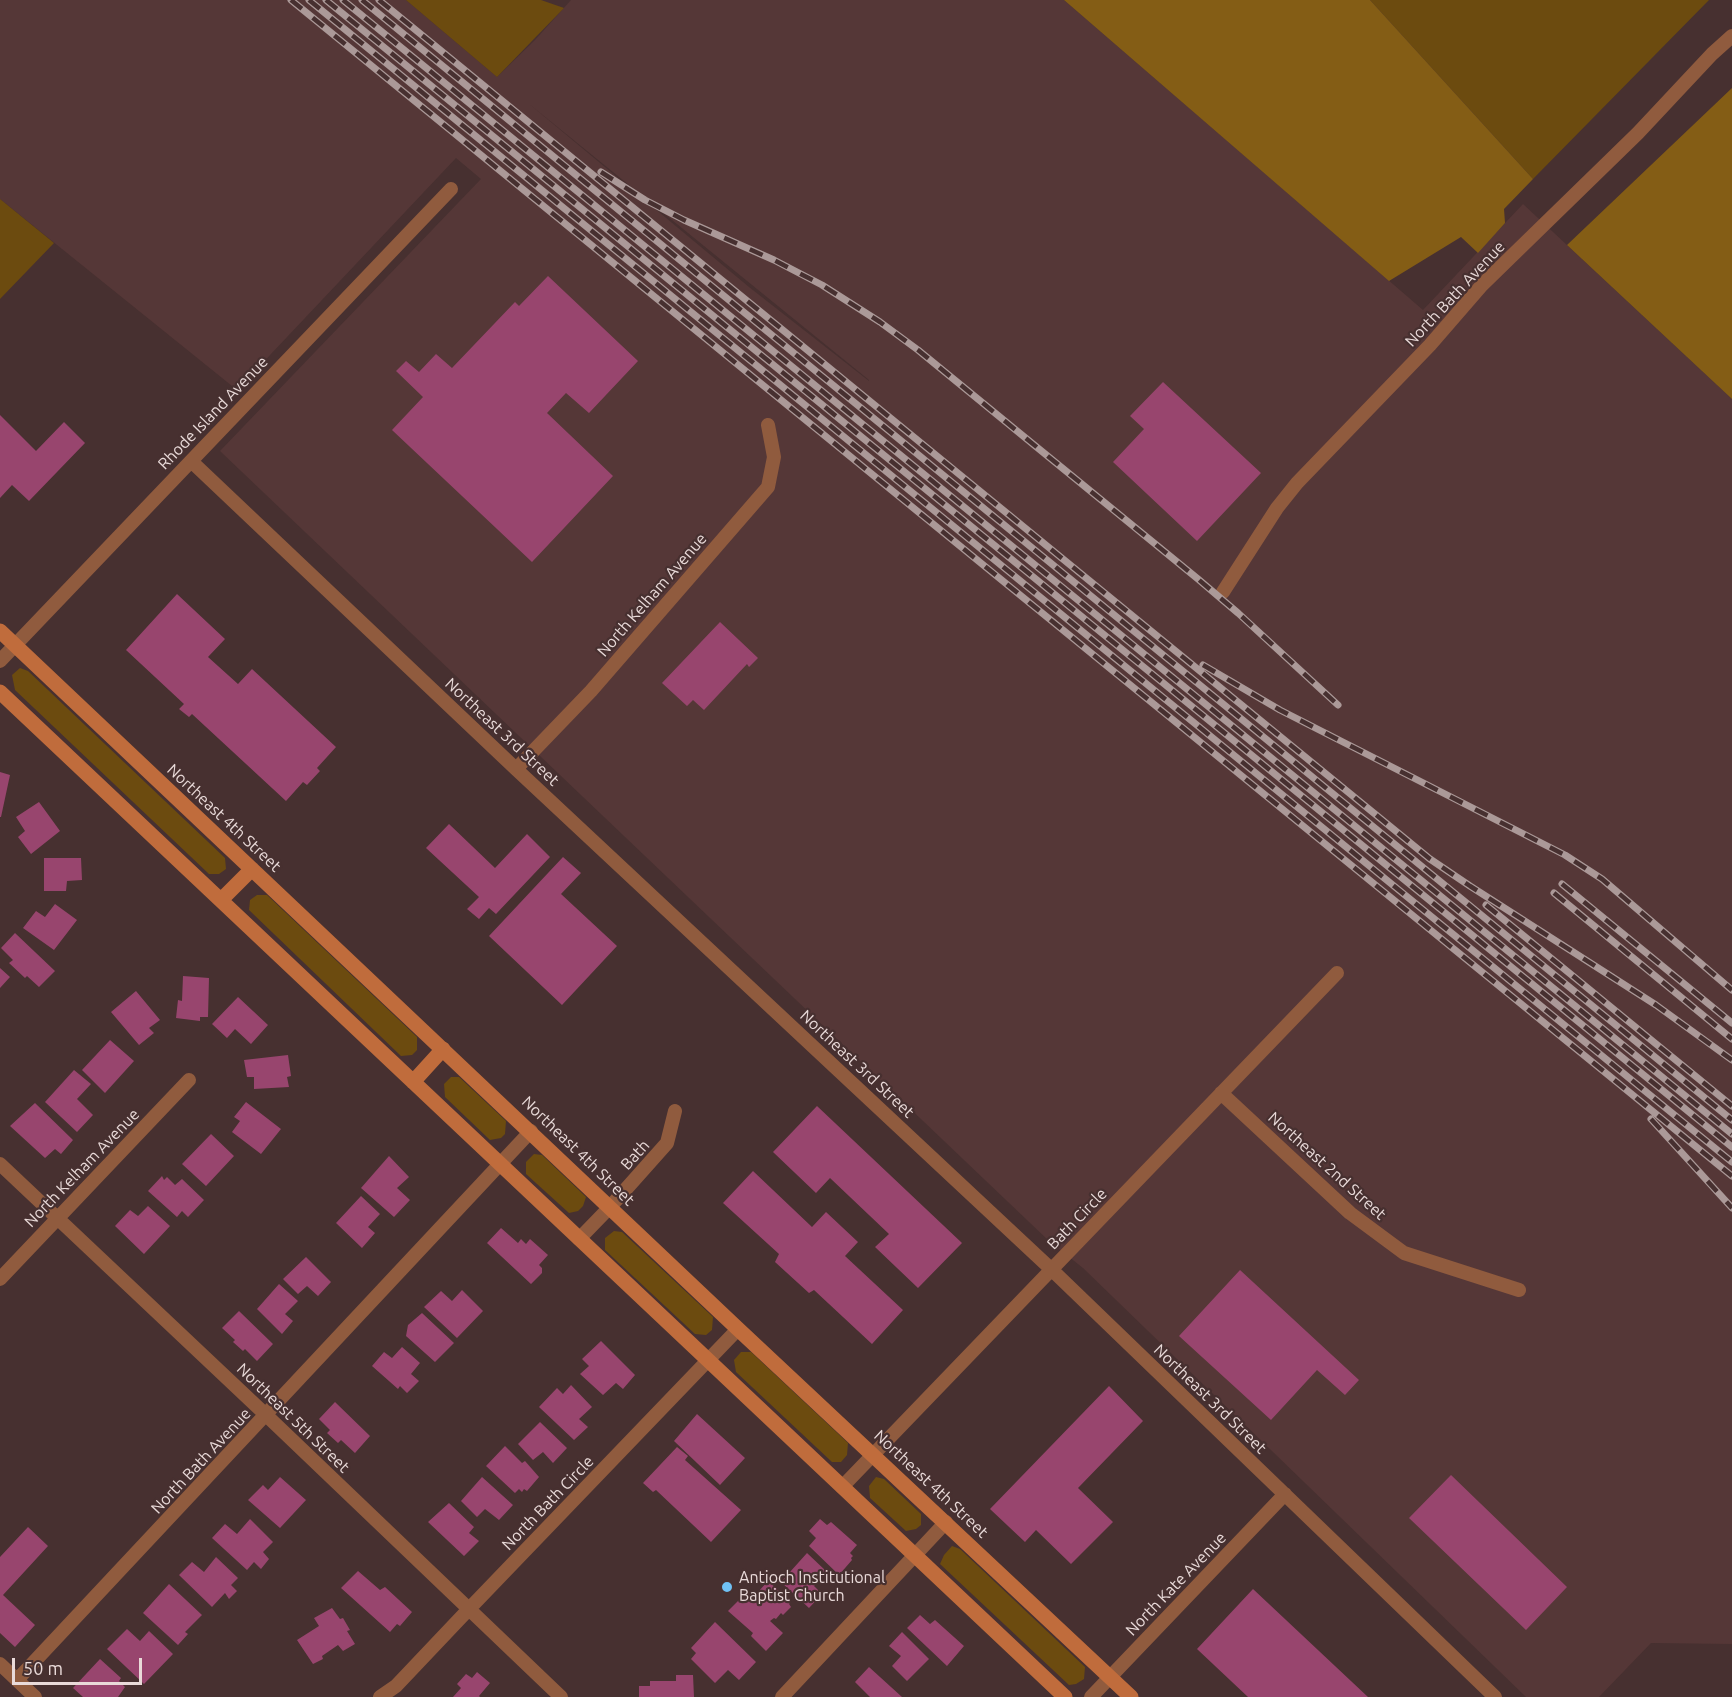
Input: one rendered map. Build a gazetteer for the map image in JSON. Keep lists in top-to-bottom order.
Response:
{
  "streets": {
    "main road": ["Northeast 4th Street"],
    "street": [
      "North Bath Avenue",
      "Rhode Island Avenue",
      "North Kelham Avenue",
      "Northeast 3rd Street",
      "Bath",
      "Northeast 2nd Street",
      "Bath Circle",
      "Northeast 5th Street",
      "North Bath Circle",
      "North Kate Avenue"
    ]
  },
  "crossings": [
    ["North Bath Avenue", "Northeast 4th Street"],
    ["North Bath Avenue", "Northeast 5th Street"],
    ["Rhode Island Avenue", "Northeast 3rd Street"],
    ["Rhode Island Avenue", "Northeast 4th Street"],
    ["North Kelham Avenue", "Northeast 3rd Street"],
    ["North Kelham Avenue", "Northeast 5th Street"],
    ["Northeast 3rd Street", "Bath Circle"],
    ["Northeast 3rd Street", "North Kate Avenue"],
    ["Northeast 4th Street", "Bath"],
    ["Northeast 4th Street", "Bath Circle"],
    ["Northeast 4th Street", "North Bath Circle"],
    ["Northeast 4th Street", "North Kate Avenue"],
    ["Northeast 2nd Street", "Bath Circle"],
    ["Northeast 5th Street", "North Bath Circle"]
  ],
  "places": ["Antioch Institutional Baptist Church"],
  "scale_bar": "50 m"
}
